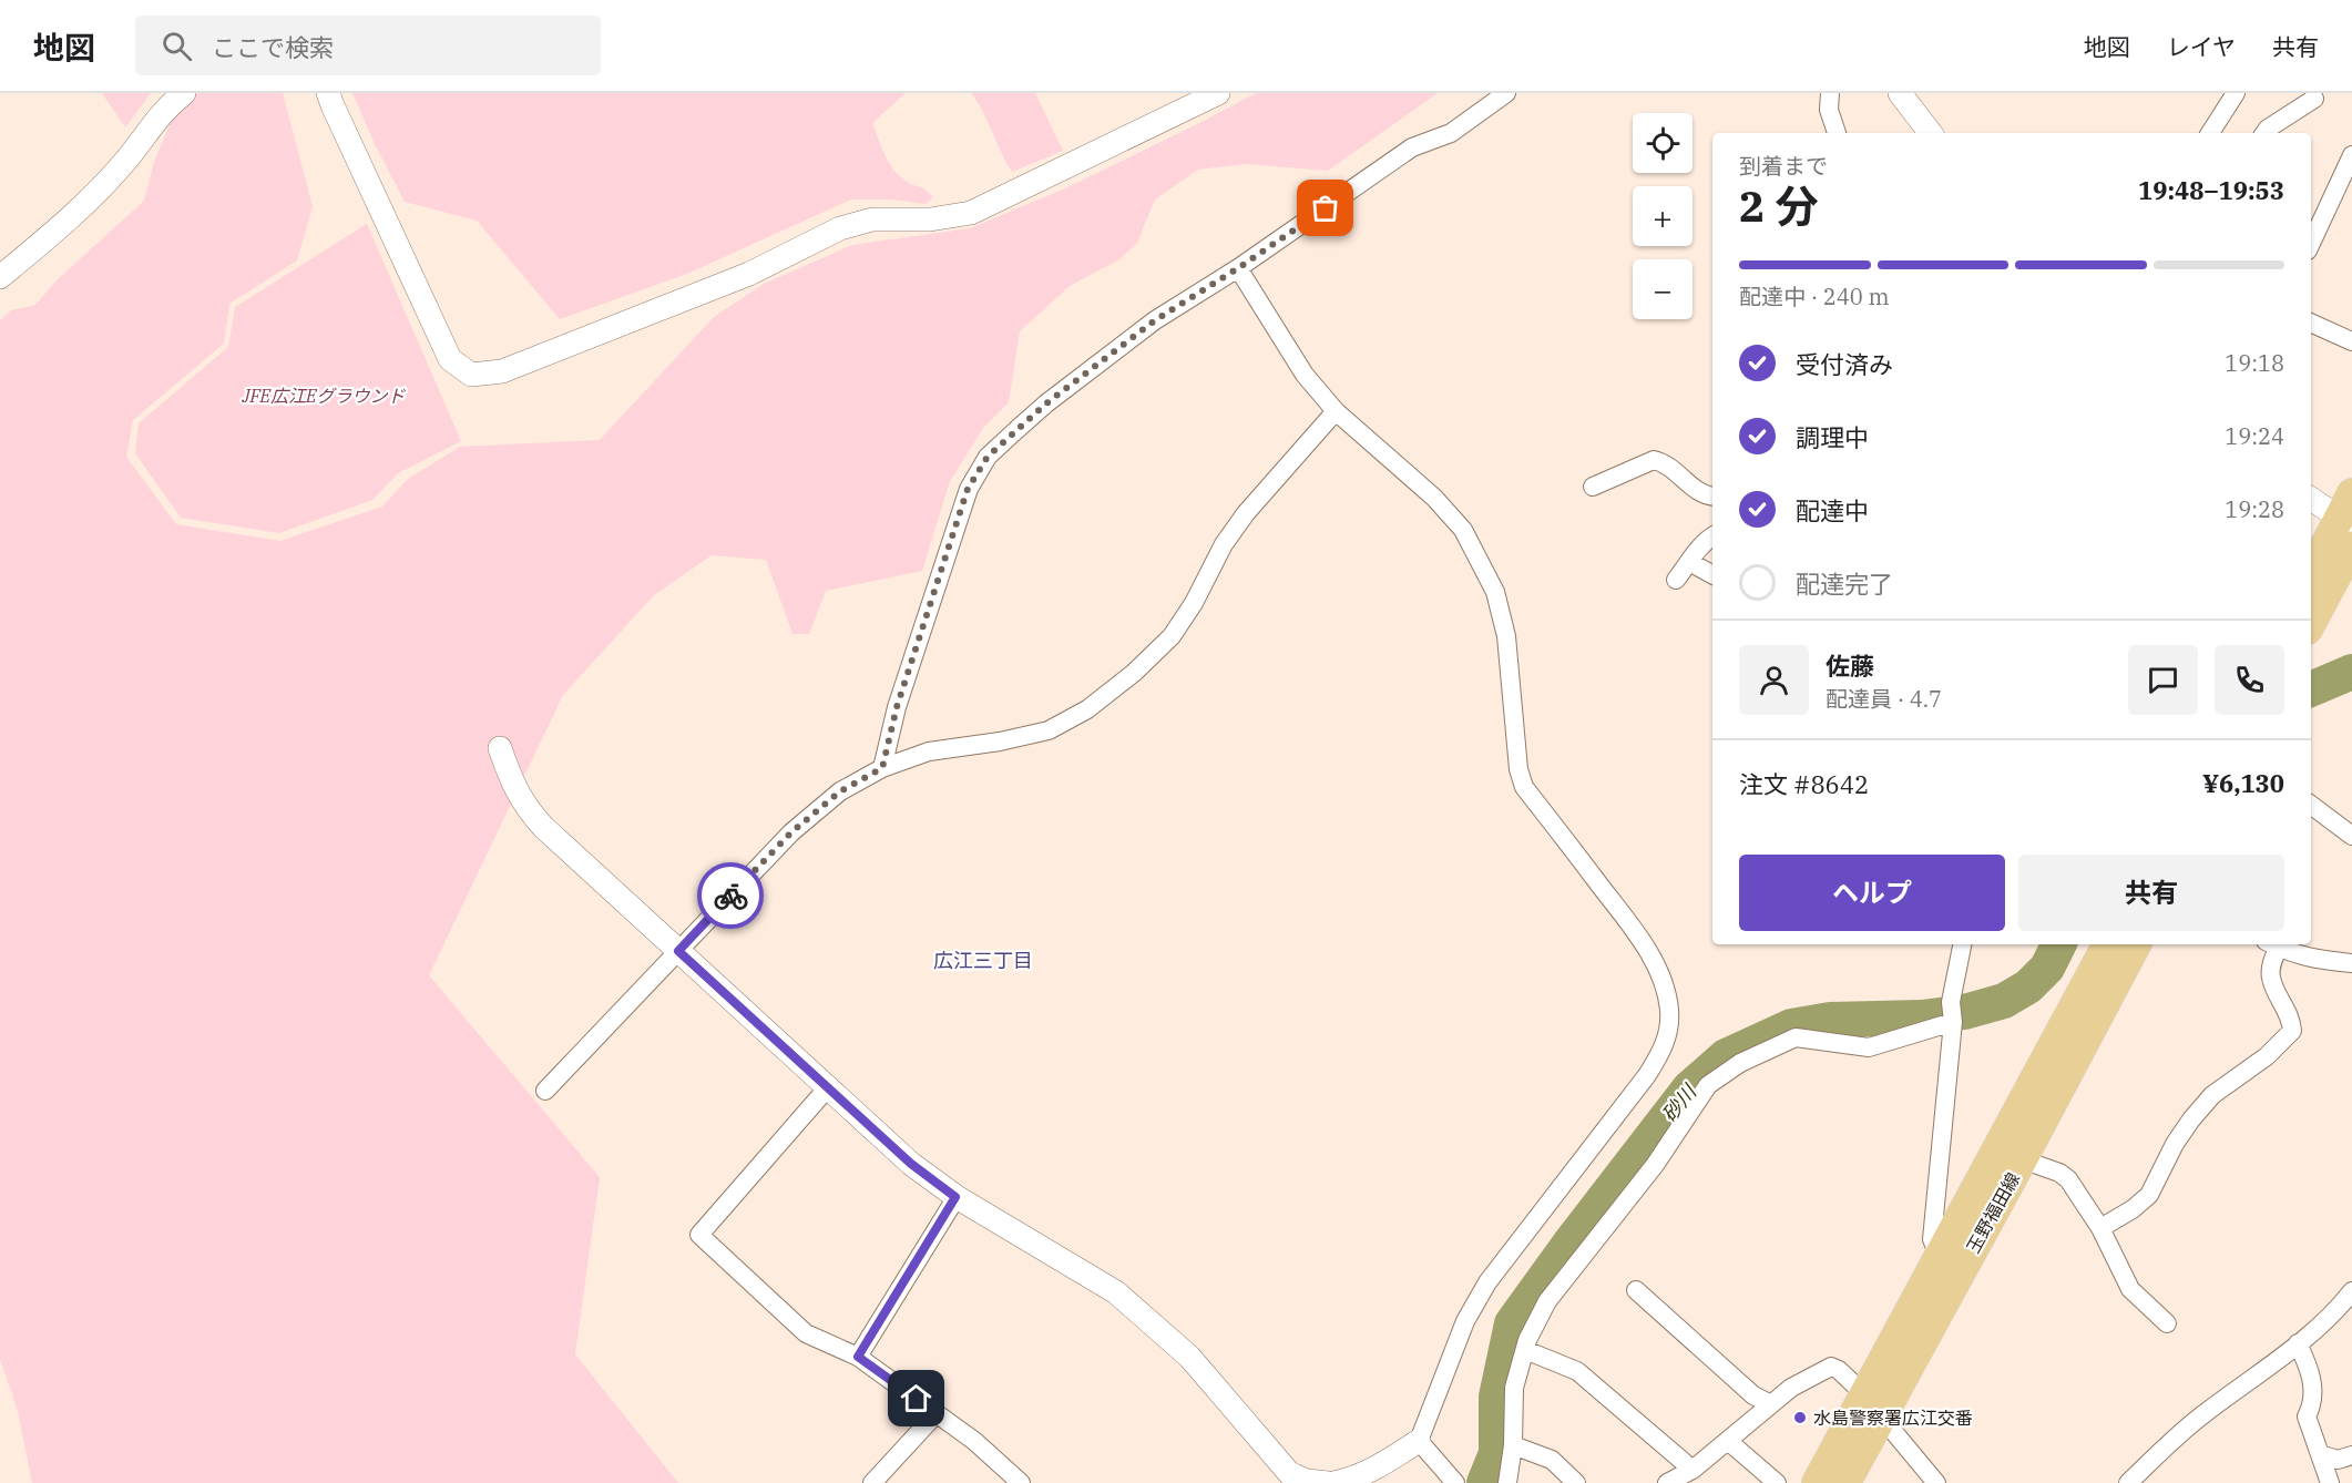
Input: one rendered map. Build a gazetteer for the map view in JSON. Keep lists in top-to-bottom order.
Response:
{
  "streets": {
    "main road": ["玉野福田線"]
  },
  "districts": ["広江三丁目"],
  "water": ["砂川"],
  "parks": ["JFE広江Eグラウンド"],
  "places": ["水島警察署広江交番"],
  "page": {
    "header": "地図",
    "search": "ここで検索",
    "nav": ["地図", "レイヤ", "共有"],
    "map_buttons": ["+", "−"],
    "heading": ["2 分", "到着まで", "19:48–19:53"],
    "panel": [
      "佐藤",
      "配達員 · 4.7",
      "注文 #8642",
      "¥6,130"
    ],
    "bar": "配達中 · 240 m",
    "list": [
      ["受付済み", "19:18"],
      ["調理中", "19:24"],
      ["配達中", "19:28"],
      "配達完了"
    ],
    "buttons": ["ヘルプ", "共有"]
  }
}
